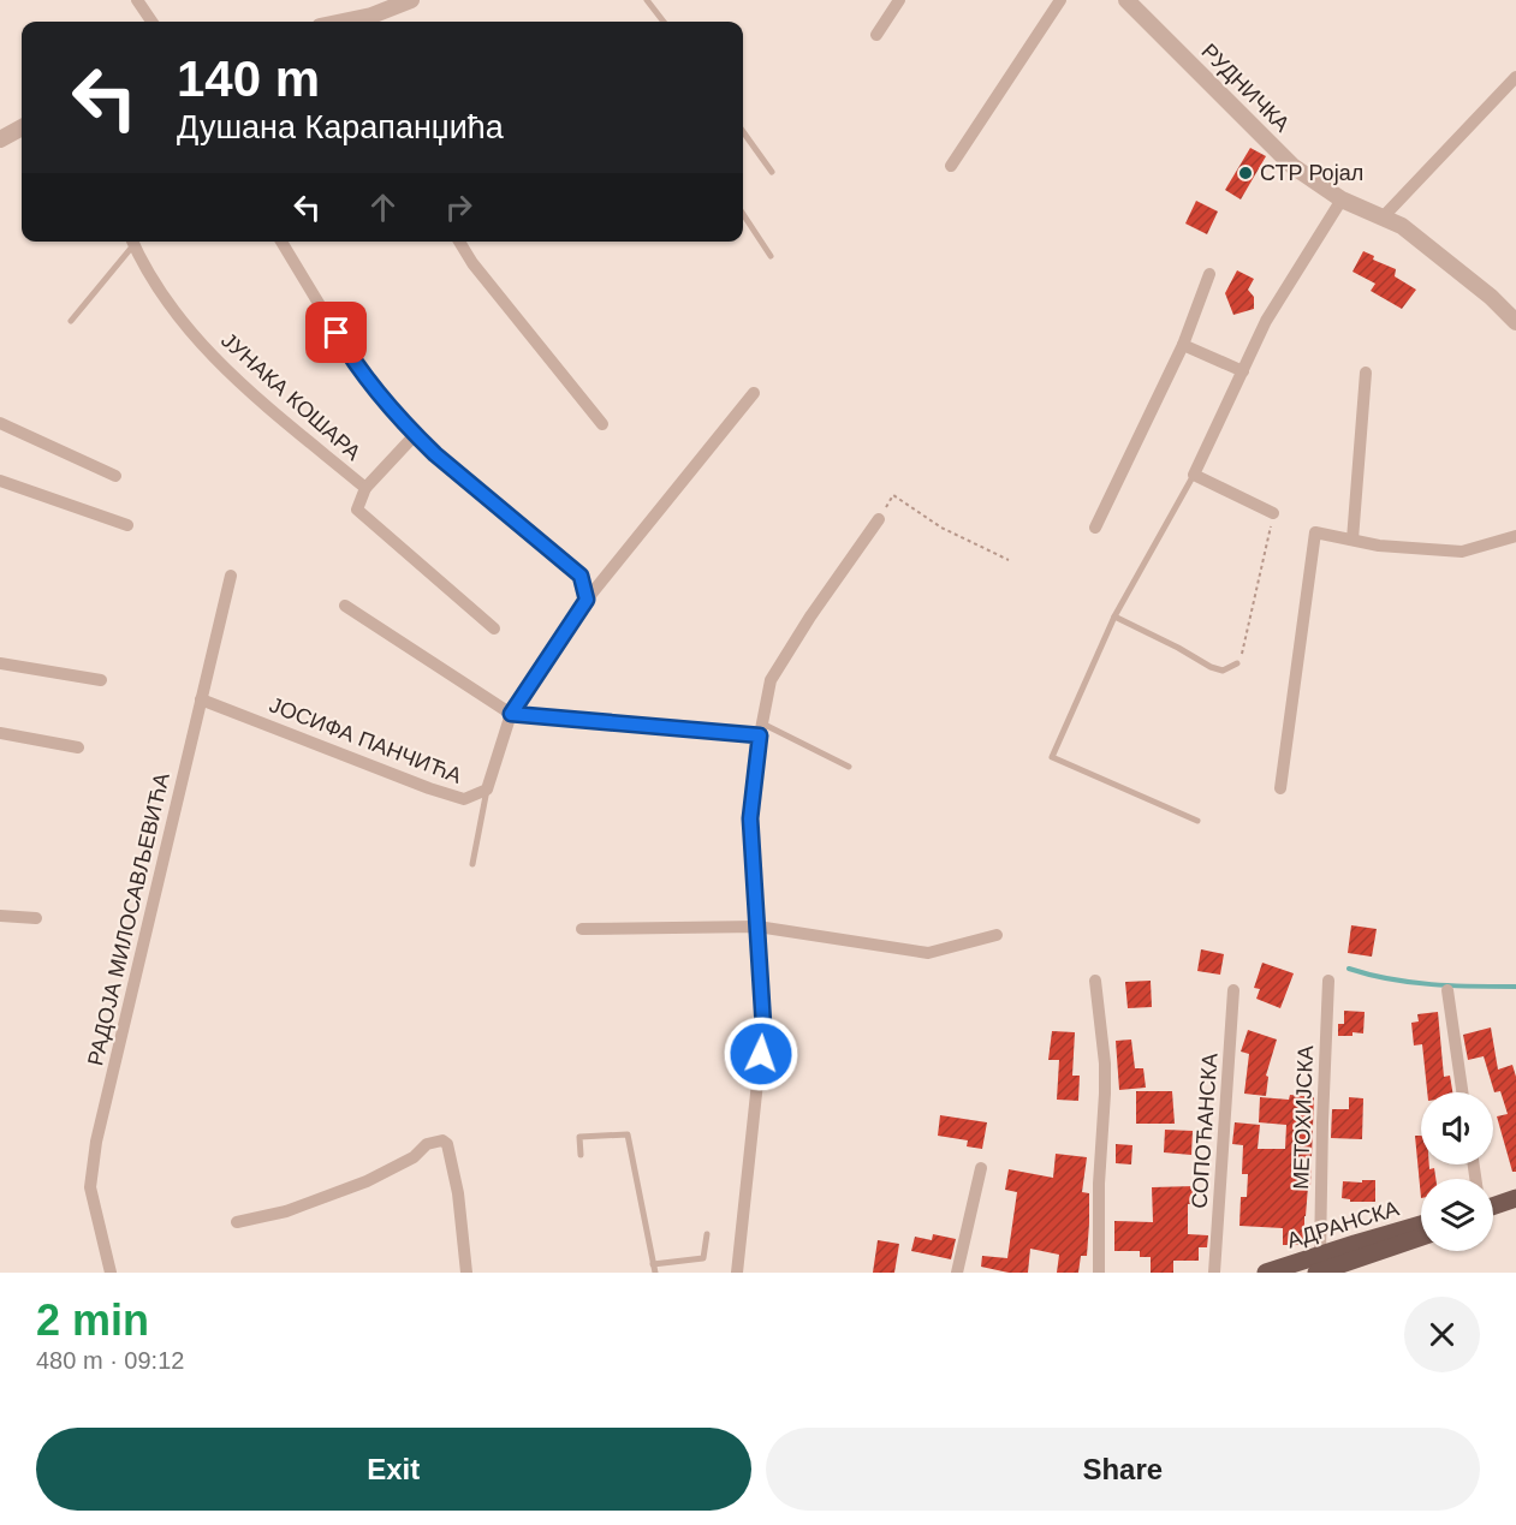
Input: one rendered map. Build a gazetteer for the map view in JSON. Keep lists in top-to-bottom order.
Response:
{
  "streets": {
    "main road": ["АДРАНСКА"],
    "street": [
      "РУДНИЧКА",
      "ЈУНАКА КОШАРА",
      "ЈОСИФА ПАНЧИЋА",
      "РАДОЈА МИЛОСАВЉЕВИЋА",
      "МЕТОХИЈСКА",
      "СОПОЋАНСКА"
    ]
  },
  "crossings": [
    ["ЈОСИФА ПАНЧИЋА", "РАДОЈА МИЛОСАВЉЕВИЋА"],
    ["МЕТОХИЈСКА", "АДРАНСКА"]
  ],
  "places": ["СТР Ројал"],
  "page": {
    "turn": ["140 m", "Душана Карапанџића"],
    "heading": ["2 min", "480 m · 09:12"],
    "buttons": ["Exit", "Share"]
  }
}
